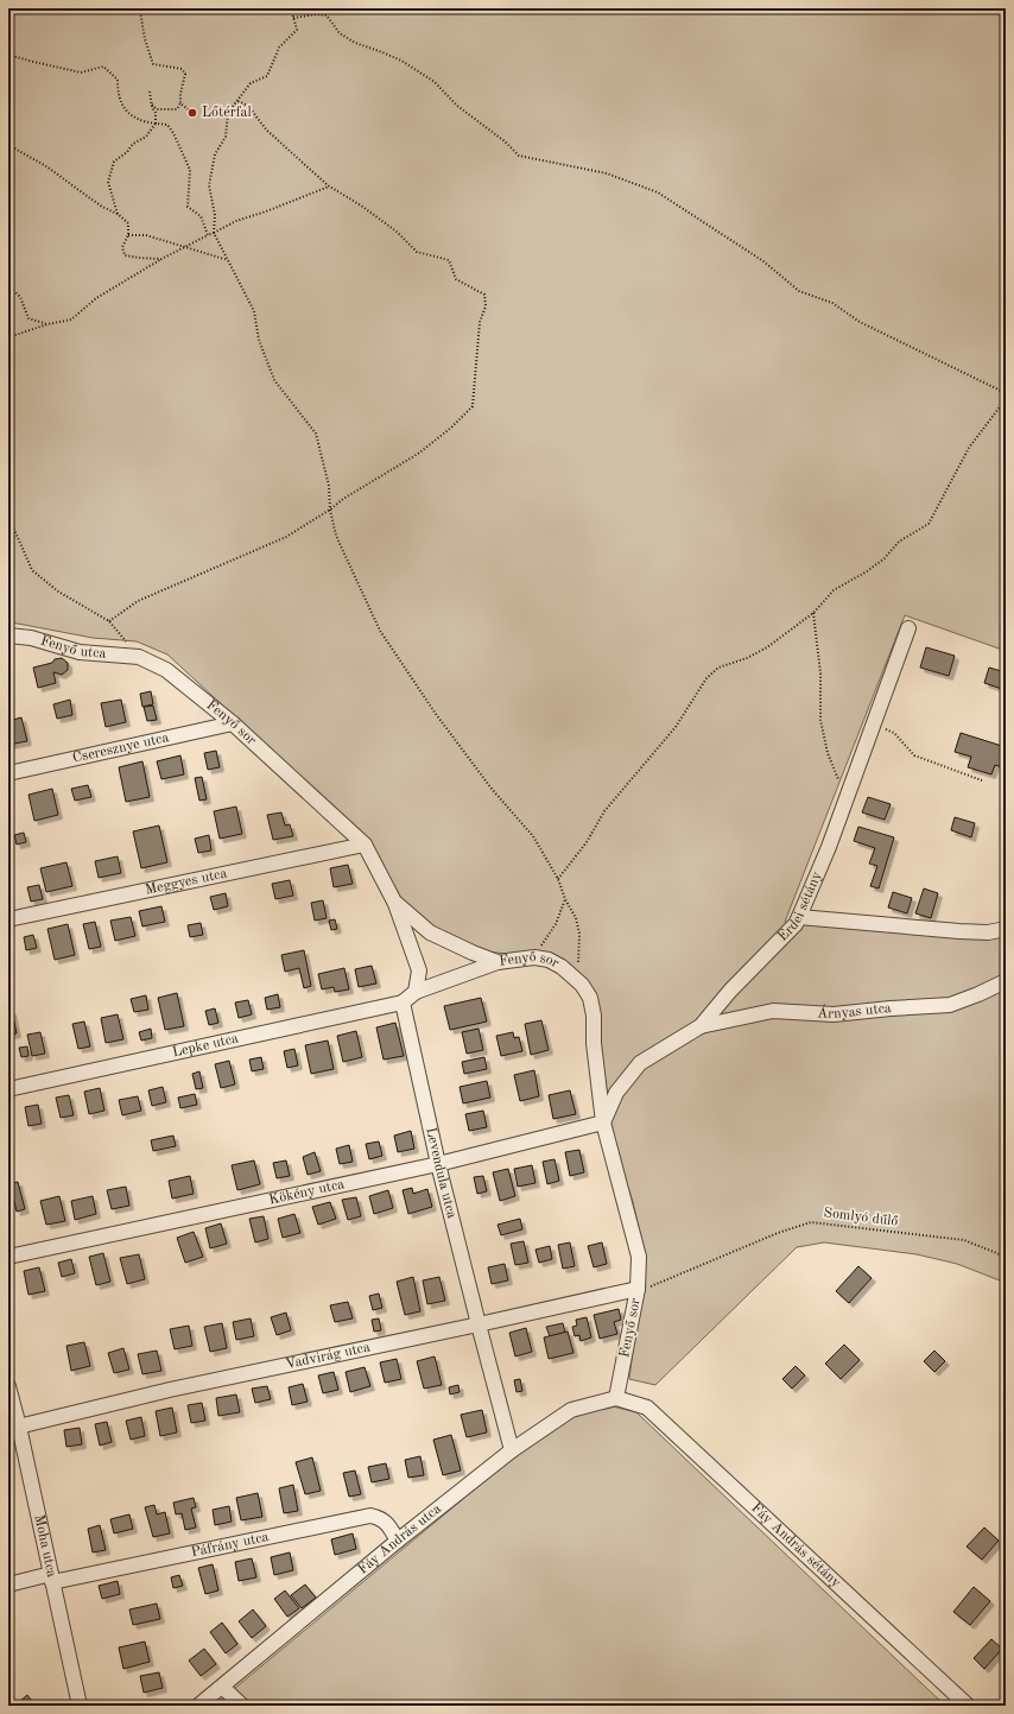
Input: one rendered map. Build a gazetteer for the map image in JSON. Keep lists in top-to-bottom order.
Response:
{
  "streets": {
    "street": [
      "Fenyő utca",
      "Fenyő sor",
      "Cseresznye utca",
      "Meggyes utca",
      "Erdei sétány",
      "Árnyas utca",
      "Lepke utca",
      "Levendula utca",
      "Kökény utca",
      "Vadvirág utca",
      "Fáy András utca",
      "Moha utca",
      "Páfrány utca",
      "Fáy András sétány"
    ],
    "path": ["Somlyó dűlő"]
  },
  "crossings": [
    ["Fenyő utca", "Fenyő sor"],
    ["Fenyő sor", "Cseresznye utca"],
    ["Fenyő sor", "Meggyes utca"],
    ["Fenyő sor", "Erdei sétány"],
    ["Fenyő sor", "Kökény utca"],
    ["Fenyő sor", "Somlyó dűlő"],
    ["Fenyő sor", "Vadvirág utca"],
    ["Fenyő sor", "Fáy András utca"],
    ["Fenyő sor", "Fáy András sétány"],
    ["Erdei sétány", "Árnyas utca"],
    ["Erdei sétány", "Kökény utca"],
    ["Lepke utca", "Levendula utca"],
    ["Levendula utca", "Kökény utca"],
    ["Levendula utca", "Vadvirág utca"],
    ["Levendula utca", "Fáy András utca"],
    ["Somlyó dűlő", "Vadvirág utca"],
    ["Vadvirág utca", "Moha utca"],
    ["Fáy András utca", "Páfrány utca"],
    ["Fáy András utca", "Fáy András sétány"],
    ["Moha utca", "Páfrány utca"]
  ],
  "places": ["Lőtérfal"]
}
